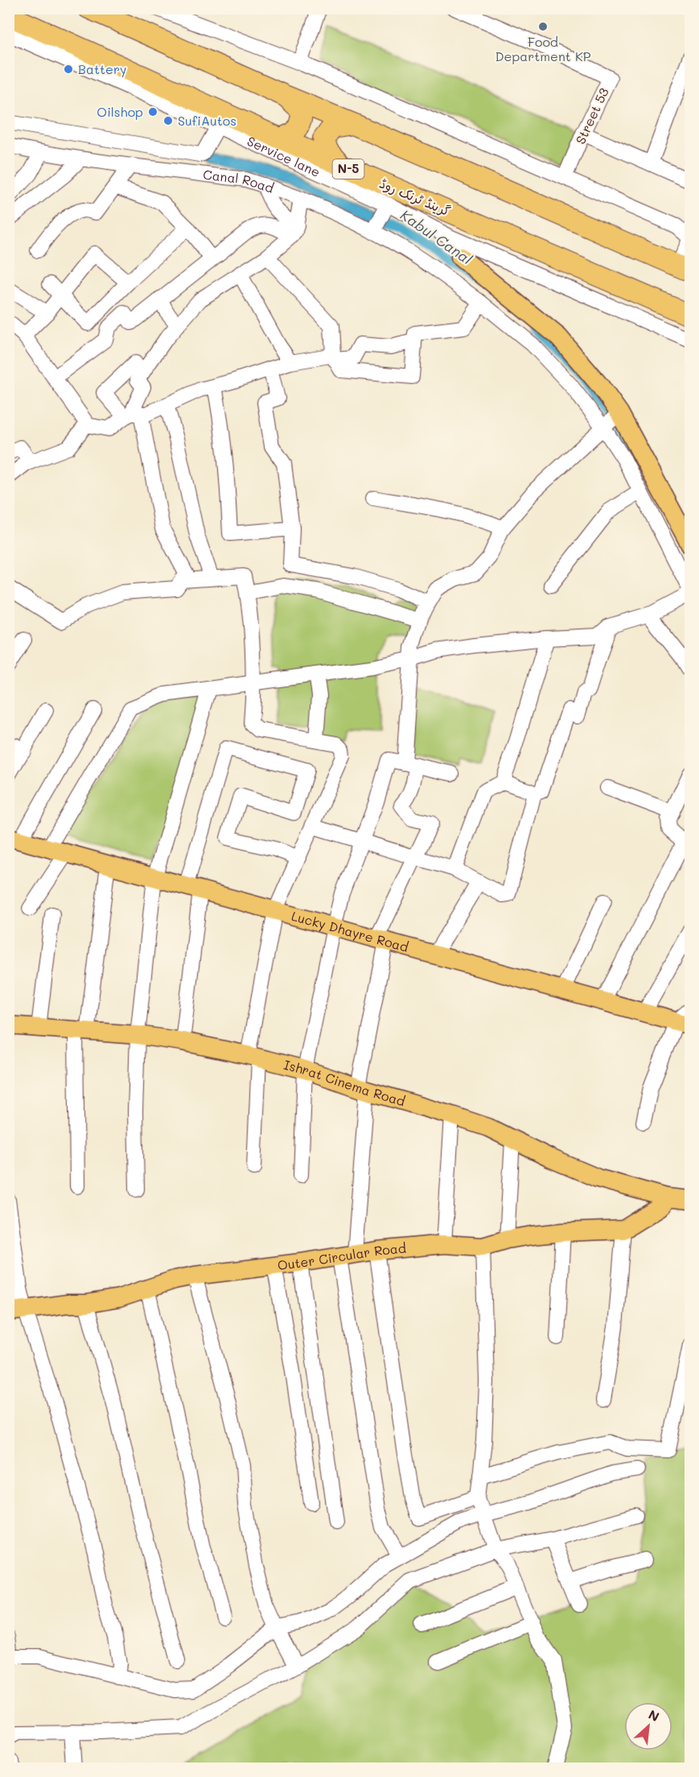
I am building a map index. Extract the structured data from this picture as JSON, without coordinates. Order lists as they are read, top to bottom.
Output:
{
  "streets": {
    "highway": ["N-5", "گرینڈ ٹرنک روڈ"],
    "main road": ["Lucky Dhayre Road", "Ishrat Cinema Road", "Outer Circular Road"],
    "street": ["Street 53", "Service lane", "Canal Road"]
  },
  "water": ["Kabul Canal"],
  "places": [
    "Food Department KP",
    "Battery",
    "Oilshop",
    "SufiAutos"
  ],
  "north": "top right"
}
